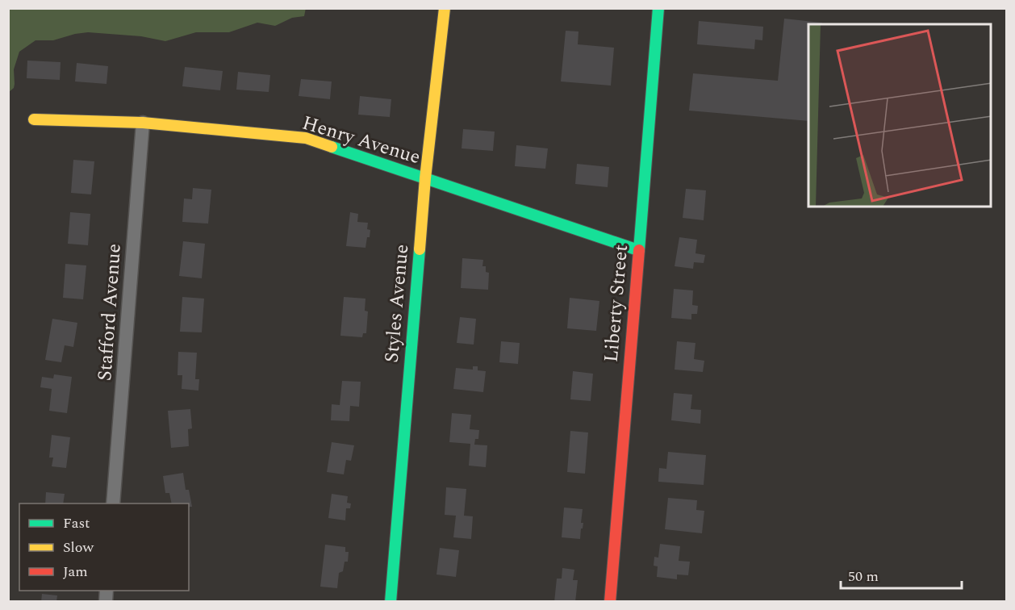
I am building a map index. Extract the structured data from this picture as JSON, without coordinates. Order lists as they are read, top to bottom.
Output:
{
  "streets": {
    "street": [
      "Henry Avenue",
      "Styles Avenue",
      "Liberty Street",
      "Stafford Avenue"
    ]
  },
  "crossings": [
    ["Henry Avenue", "Styles Avenue"],
    ["Henry Avenue", "Liberty Street"],
    ["Henry Avenue", "Stafford Avenue"]
  ],
  "legend": ["Fast", "Slow", "Jam"],
  "scale_bar": "50 m"
}
